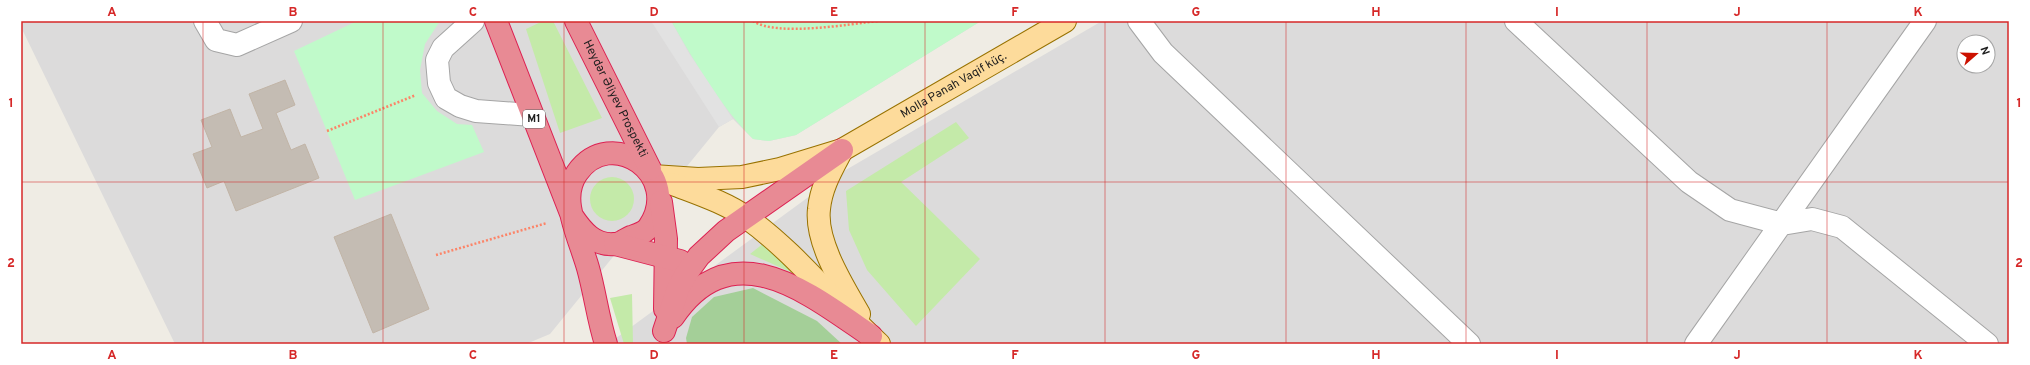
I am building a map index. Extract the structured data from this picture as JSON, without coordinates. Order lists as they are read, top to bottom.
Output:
{
  "streets": {
    "highway": ["Heydər Əliyev Prospekti", "M1"],
    "main road": ["Molla Pənah Vaqif küç."]
  },
  "crossings": [
    ["Molla Pənah Vaqif küç.", "Heydər Əliyev Prospekti"],
    ["Molla Pənah Vaqif küç.", "M1"],
    ["Heydər Əliyev Prospekti", "M1"]
  ],
  "north": "right",
  "grid": {
    "columns": [
      "A",
      "B",
      "C",
      "D",
      "E",
      "F",
      "G",
      "H",
      "I",
      "J",
      "K"
    ],
    "rows": ["1", "2"]
  }
}
